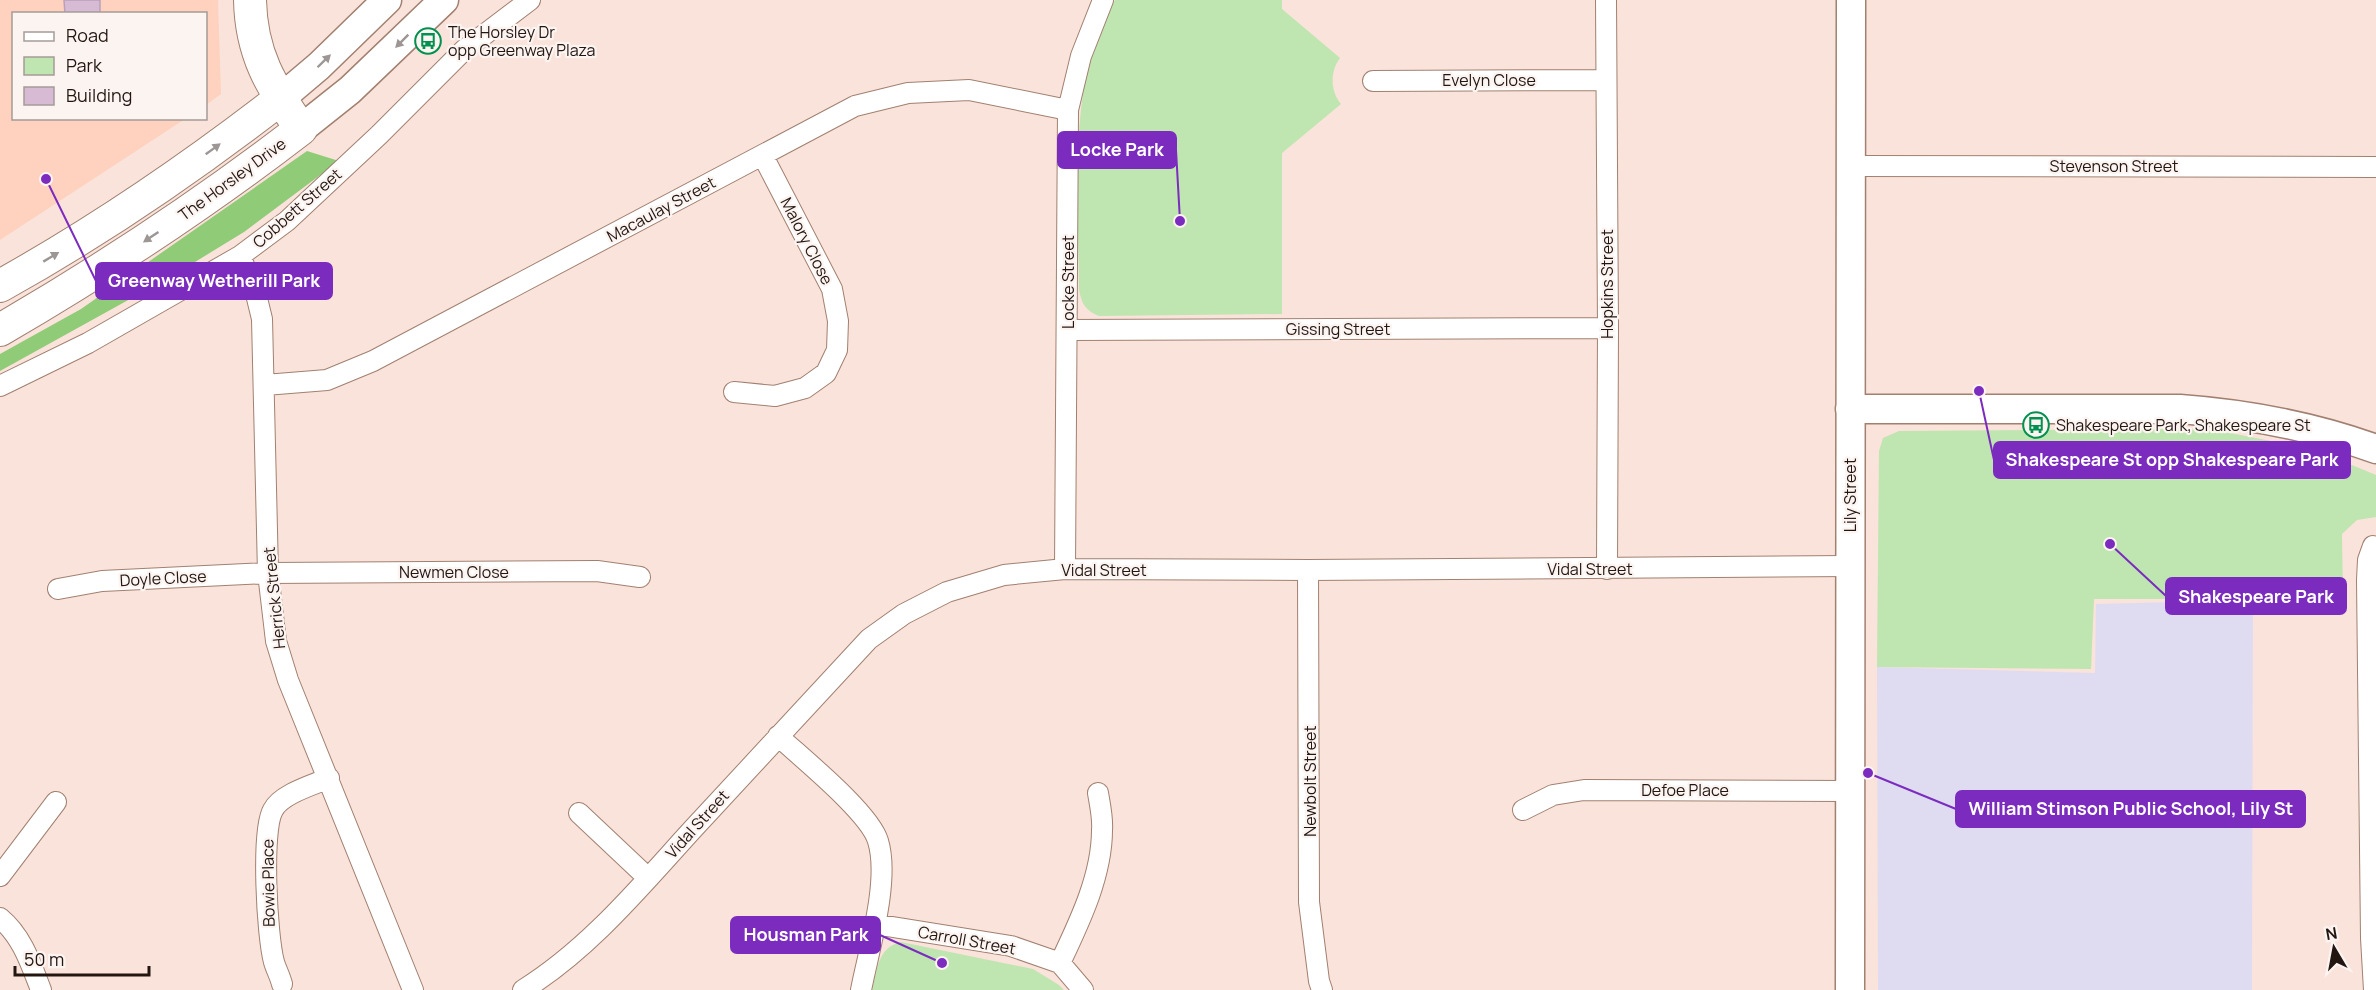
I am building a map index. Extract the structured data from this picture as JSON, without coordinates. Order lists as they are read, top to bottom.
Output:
{
  "streets": {
    "main road": ["The Horsley Drive"],
    "street": [
      "Evelyn Close",
      "Stevenson Street",
      "Cobbett Street",
      "Macaulay Street",
      "Malory Close",
      "Locke Street",
      "Hopkins Street",
      "Gissing Street",
      "Lily Street",
      "Vidal Street",
      "Newmen Close",
      "Doyle Close",
      "Herrick Street",
      "Newbolt Street",
      "Defoe Place",
      "Bowie Place",
      "Carroll Street"
    ]
  },
  "crossings": [
    ["Evelyn Close", "Hopkins Street"],
    ["Stevenson Street", "Lily Street"],
    ["Cobbett Street", "Herrick Street"],
    ["Macaulay Street", "Malory Close"],
    ["Macaulay Street", "Locke Street"],
    ["Macaulay Street", "Herrick Street"],
    ["Locke Street", "Gissing Street"],
    ["Locke Street", "Vidal Street"],
    ["Hopkins Street", "Gissing Street"],
    ["Hopkins Street", "Vidal Street"],
    ["Lily Street", "Vidal Street"],
    ["Lily Street", "Defoe Place"],
    ["Vidal Street", "Newbolt Street"],
    ["Newmen Close", "Doyle Close"],
    ["Newmen Close", "Herrick Street"],
    ["Doyle Close", "Herrick Street"],
    ["Herrick Street", "Bowie Place"]
  ],
  "one_way": ["The Horsley Drive"],
  "places": {
    "bus stop": ["The Horsley Dr opp Greenway Plaza", "Shakespeare Park, Shakespeare St"],
    "other": [
      "Greenway Wetherill Park",
      "Locke Park",
      "Shakespeare St opp Shakespeare Park",
      "Shakespeare Park",
      "William Stimson Public School, Lily St",
      "Housman Park"
    ]
  },
  "legend": ["Road", "Park", "Building"],
  "scale_bar": "50 m",
  "north": "top"
}
